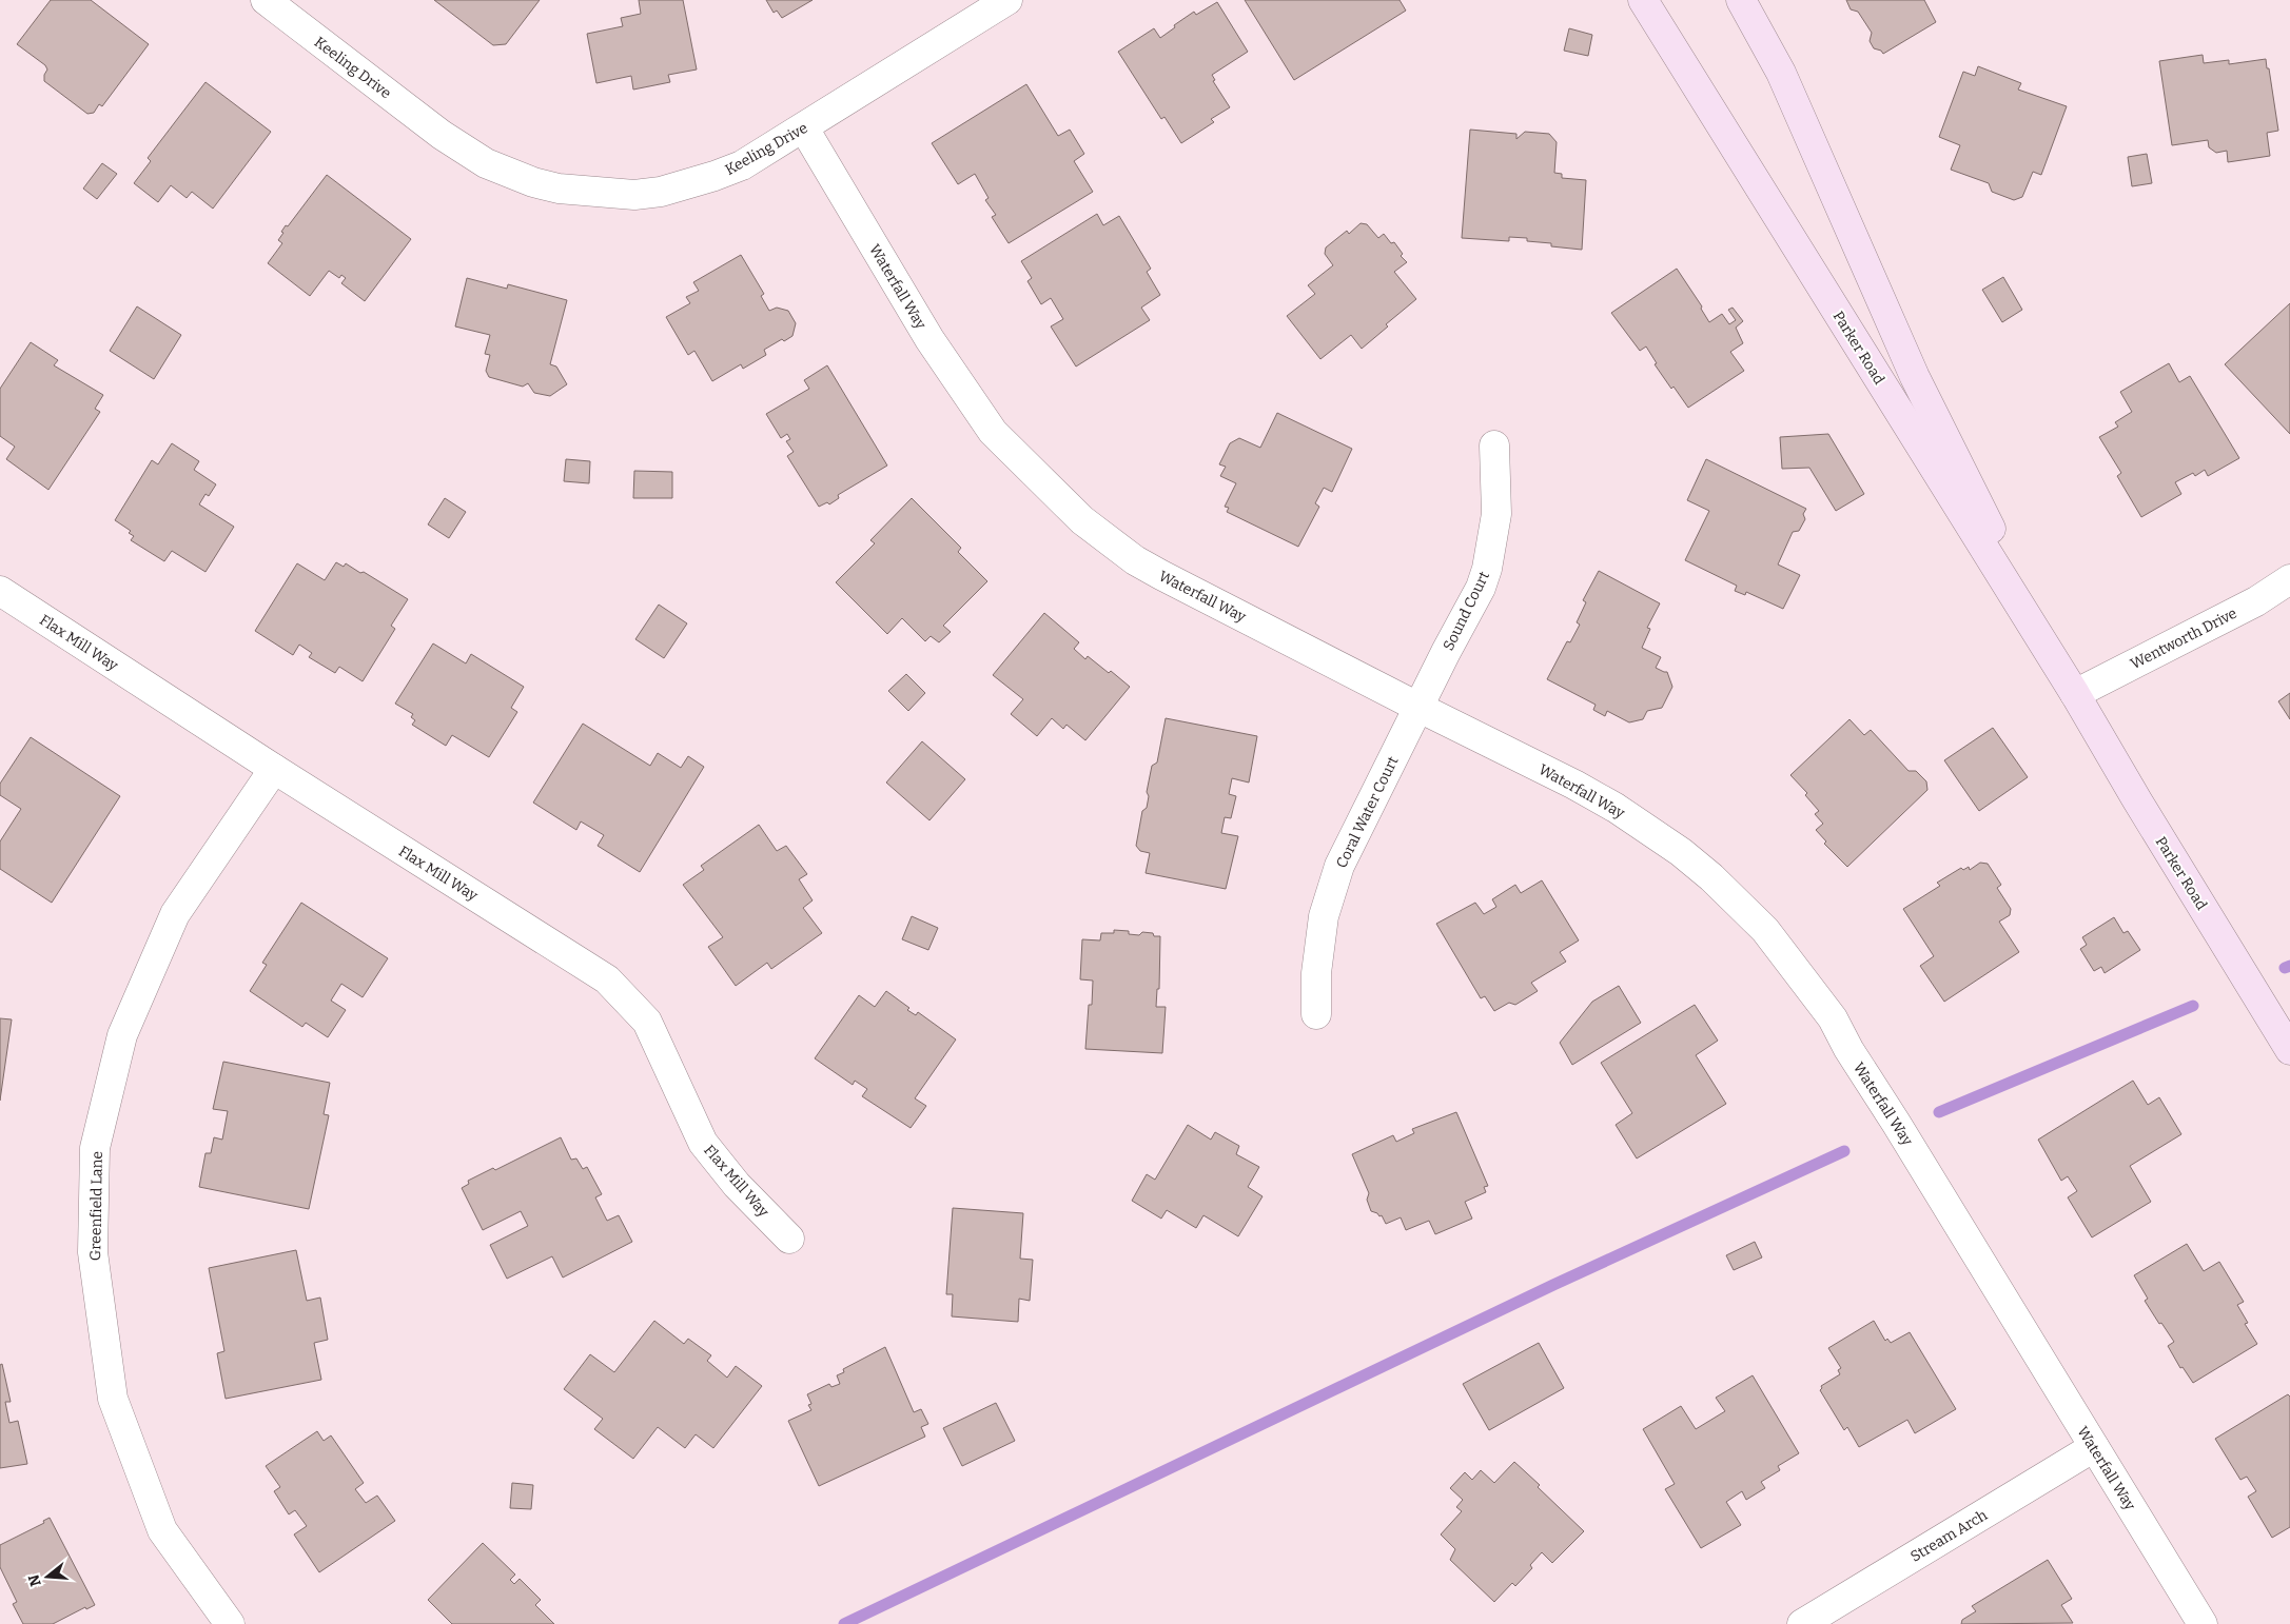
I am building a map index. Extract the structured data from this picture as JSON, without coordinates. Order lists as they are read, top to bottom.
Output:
{
  "streets": {
    "street": [
      "Keeling Drive",
      "Waterfall Way",
      "Parker Road",
      "Sound Court",
      "Wentworth Drive",
      "Flax Mill Way",
      "Coral Water Court",
      "Greenfield Lane",
      "Stream Arch"
    ]
  },
  "crossings": [
    ["Keeling Drive", "Waterfall Way"],
    ["Waterfall Way", "Sound Court"],
    ["Waterfall Way", "Coral Water Court"],
    ["Waterfall Way", "Stream Arch"],
    ["Parker Road", "Wentworth Drive"],
    ["Sound Court", "Coral Water Court"],
    ["Flax Mill Way", "Greenfield Lane"]
  ],
  "north": "left"
}
